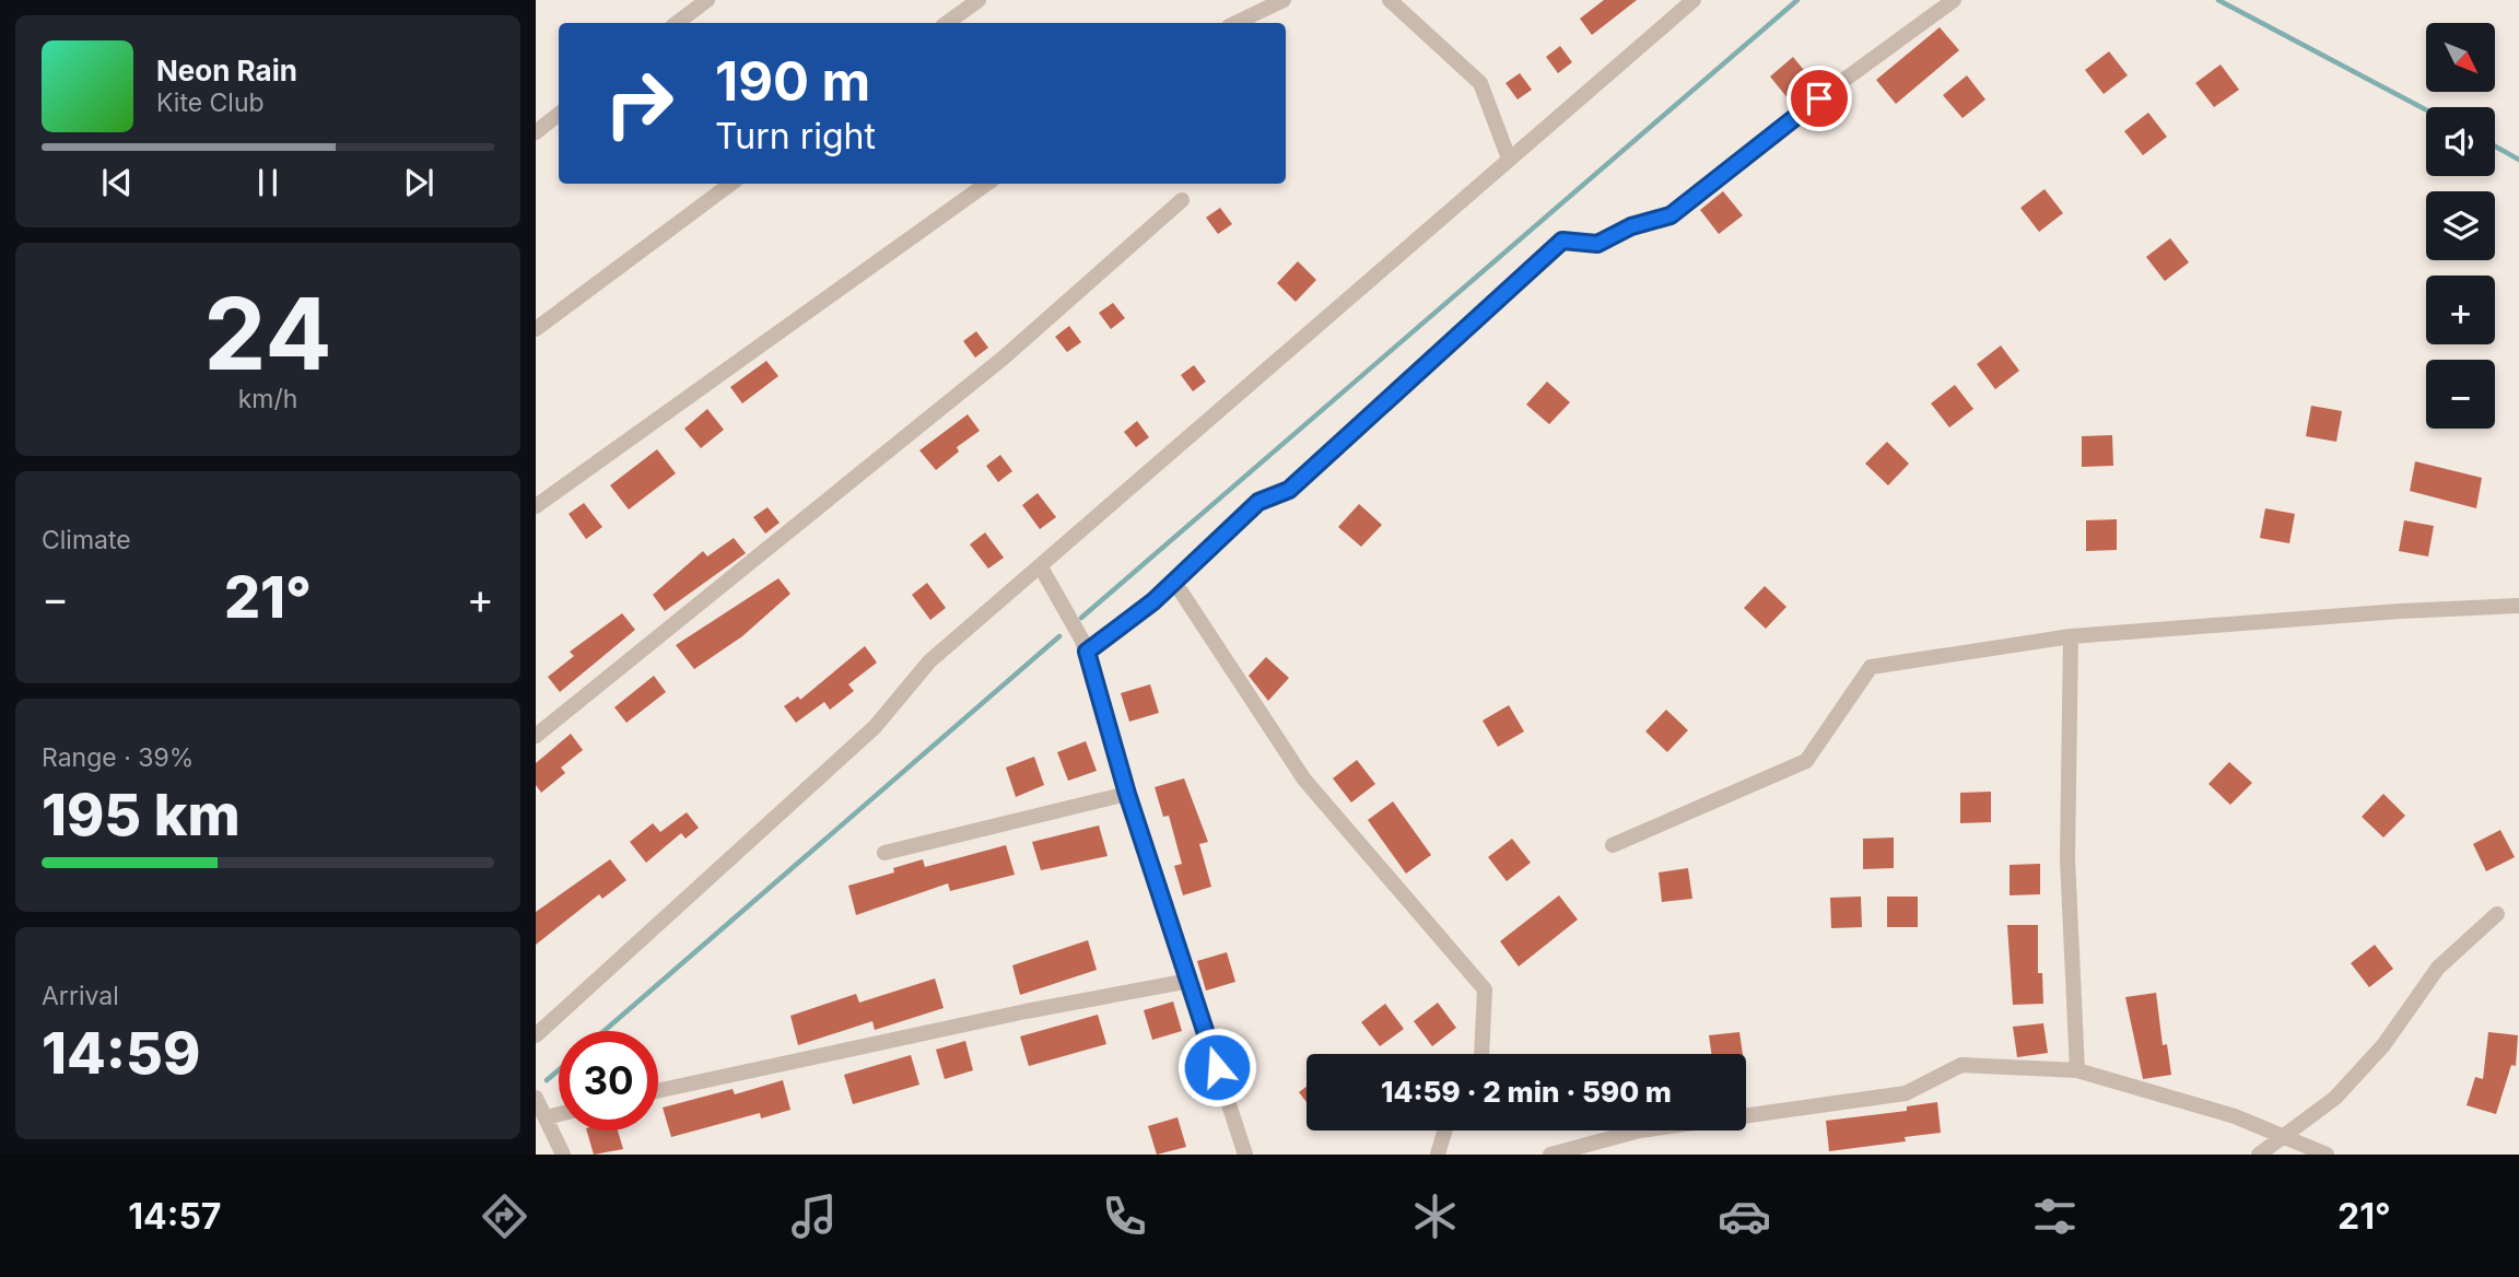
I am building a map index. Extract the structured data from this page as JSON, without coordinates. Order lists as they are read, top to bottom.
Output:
{
  "north": "bottom right",
  "page": {
    "map_buttons": ["+", "−"],
    "turn": ["190 m", "Turn right"],
    "song": ["Neon Rain", "Kite Club"],
    "tile": [
      ["24", "km/h"],
      "Climate",
      ["Range · 39%", "195 km"],
      ["Arrival", "14:59"]
    ],
    "heat": ["−", "21°", "+"],
    "limit": "30",
    "trip": "14:59 · 2 min · 590 m",
    "tabs": ["14:57", "21°"]
  }
}
